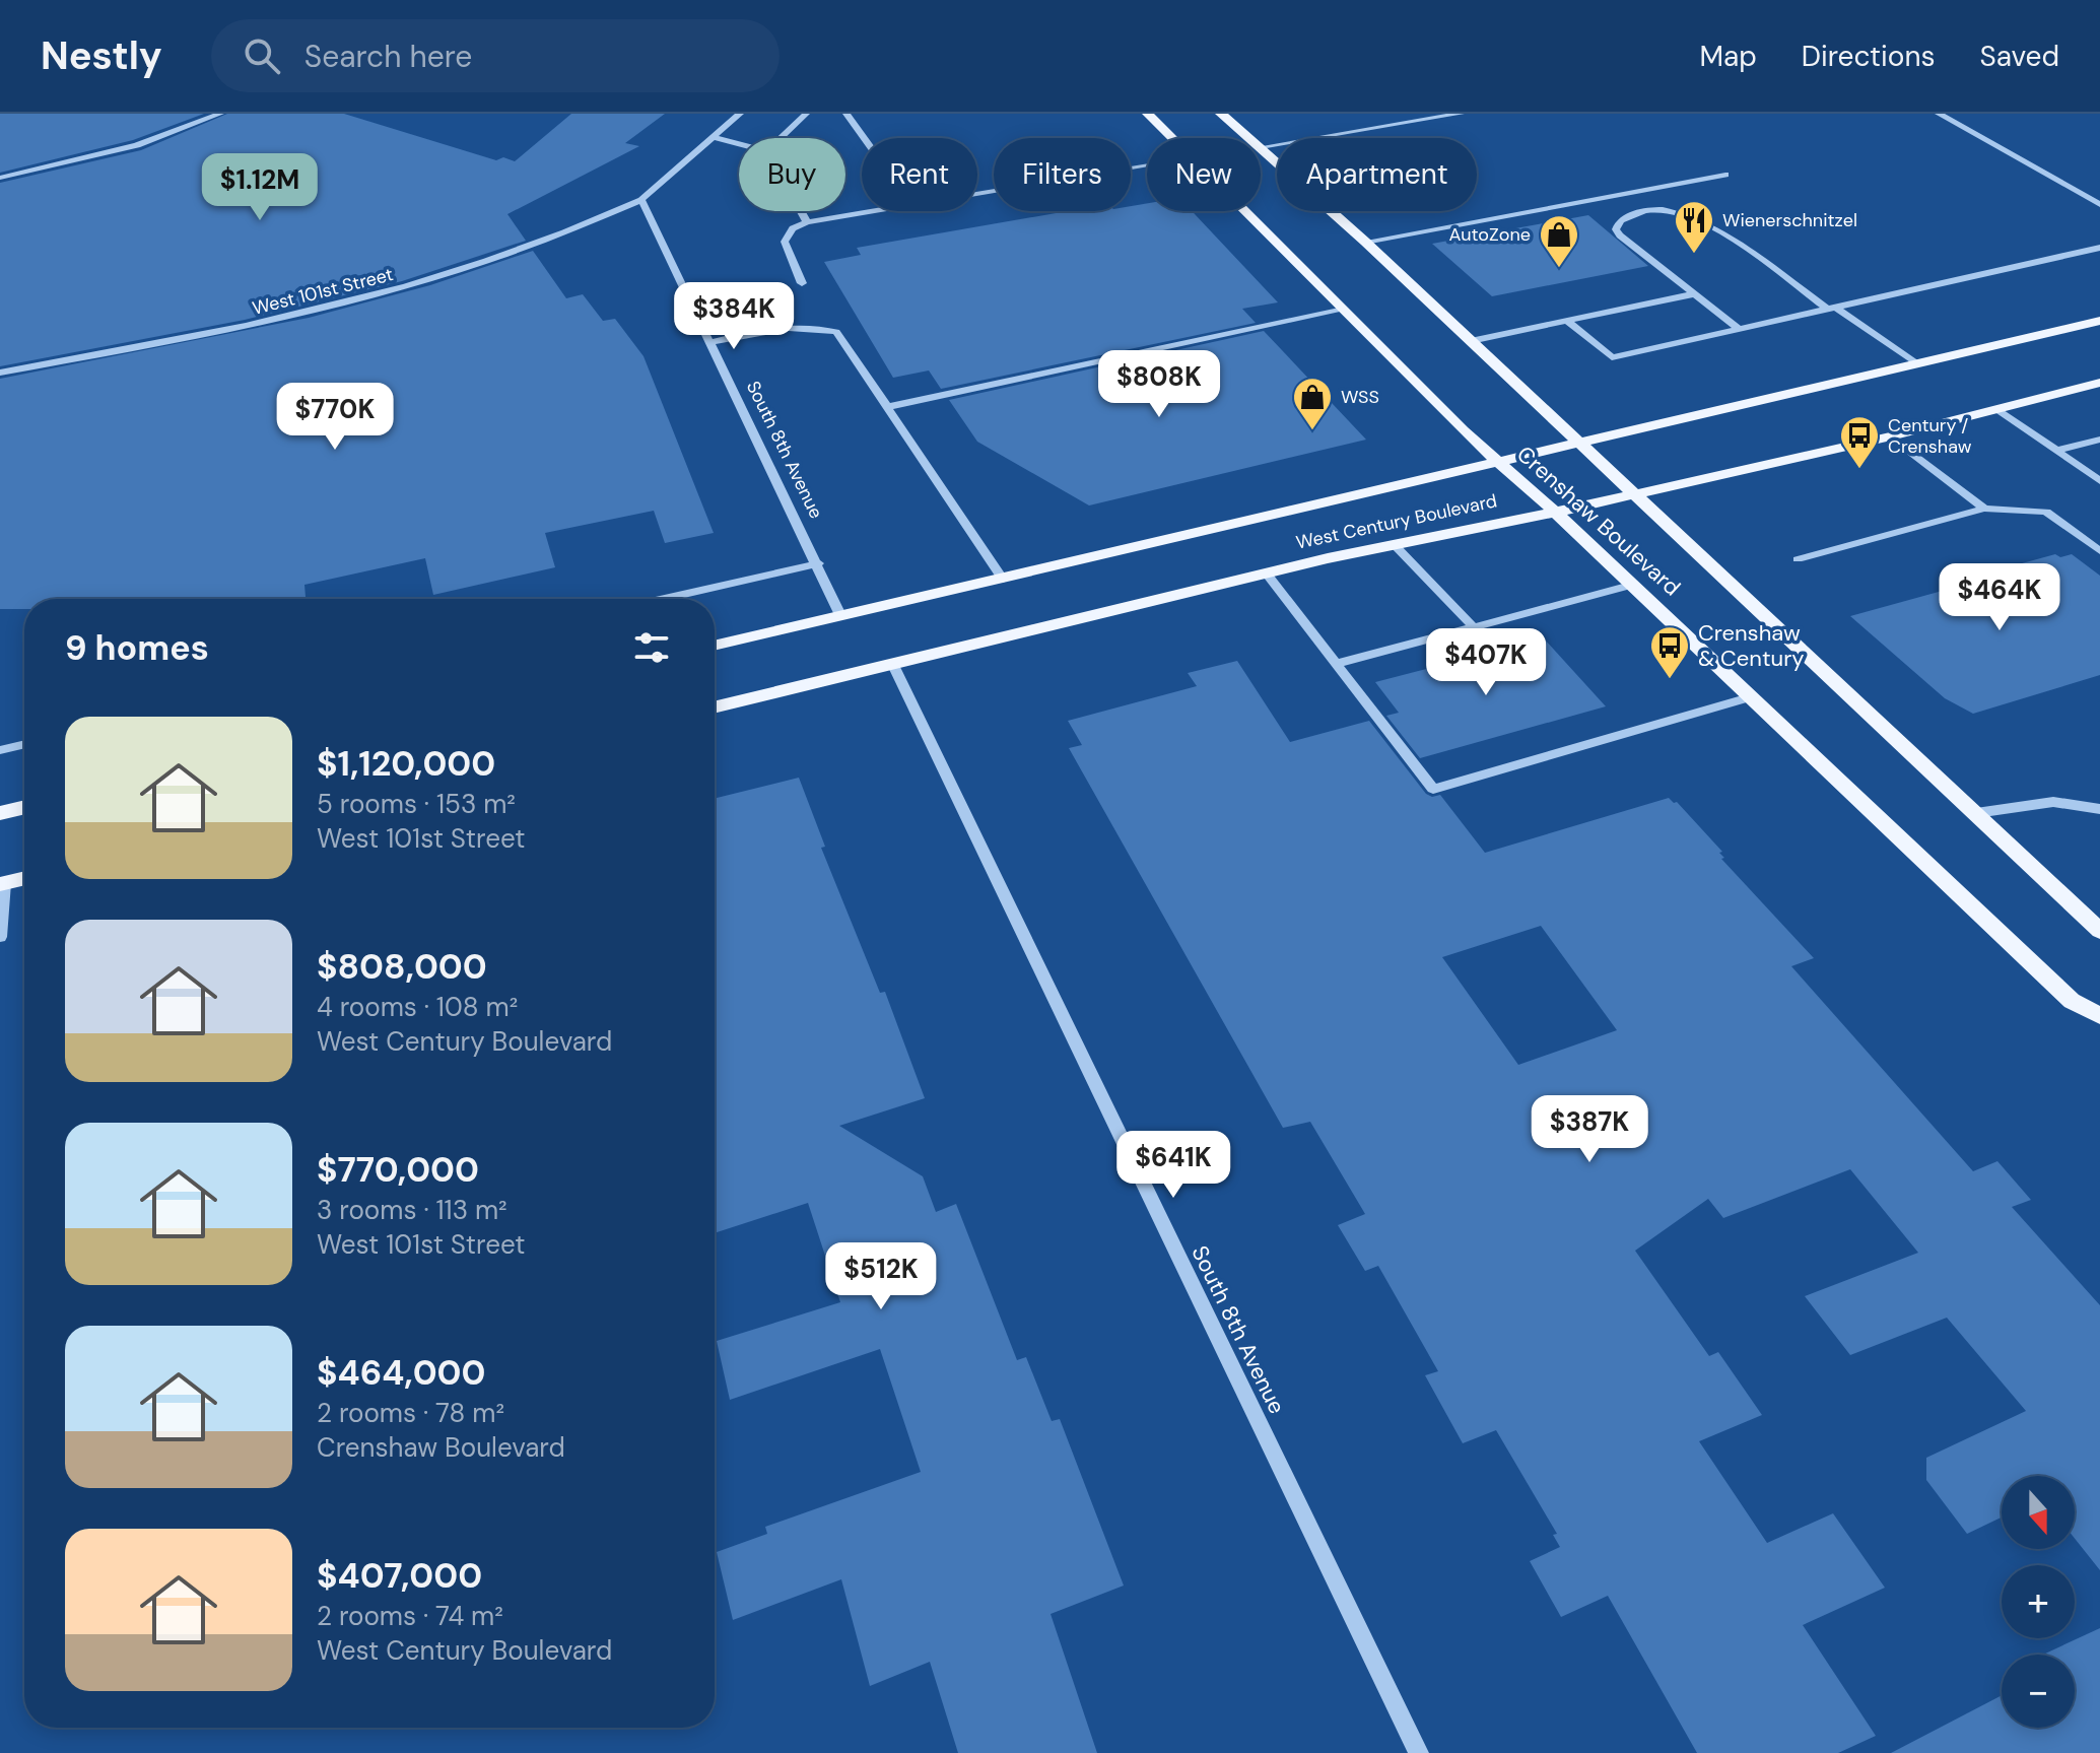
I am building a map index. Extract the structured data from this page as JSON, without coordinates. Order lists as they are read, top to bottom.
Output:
{
  "streets": {
    "main road": ["Crenshaw Boulevard", "West Century Boulevard"],
    "street": ["West 101st Street", "South 8th Avenue"]
  },
  "crossings": [
    ["West 101st Street", "South 8th Avenue"],
    ["South 8th Avenue", "West Century Boulevard"],
    ["Crenshaw Boulevard", "West Century Boulevard"]
  ],
  "places": {
    "restaurant": ["Wienerschnitzel"],
    "shop": ["AutoZone", "WSS"],
    "bus stop": ["Century / Crenshaw", "Crenshaw & Century"]
  },
  "north": "bottom",
  "page": {
    "header": "Nestly",
    "search": "Search here",
    "nav": ["Map", "Directions", "Saved"],
    "chip": [
      "Buy",
      "Rent",
      "Filters",
      "New",
      "Apartment"
    ],
    "price": [
      "$1.12M",
      "$384K",
      "$808K",
      "$770K",
      "$464K",
      "$407K",
      "$387K",
      "$641K",
      "$512K"
    ],
    "heading": "9 homes",
    "list": [
      {
        "name": "$1,120,000",
        "note": "5 rooms · 153 m² · West 101st Street"
      },
      {
        "name": "$808,000",
        "note": "4 rooms · 108 m² · West Century Boulevard"
      },
      {
        "name": "$770,000",
        "note": "3 rooms · 113 m² · West 101st Street"
      },
      {
        "name": "$464,000",
        "note": "2 rooms · 78 m² · Crenshaw Boulevard"
      },
      {
        "name": "$407,000",
        "note": "2 rooms · 74 m² · West Century Boulevard"
      }
    ],
    "map_buttons": ["+", "−"]
  }
}
